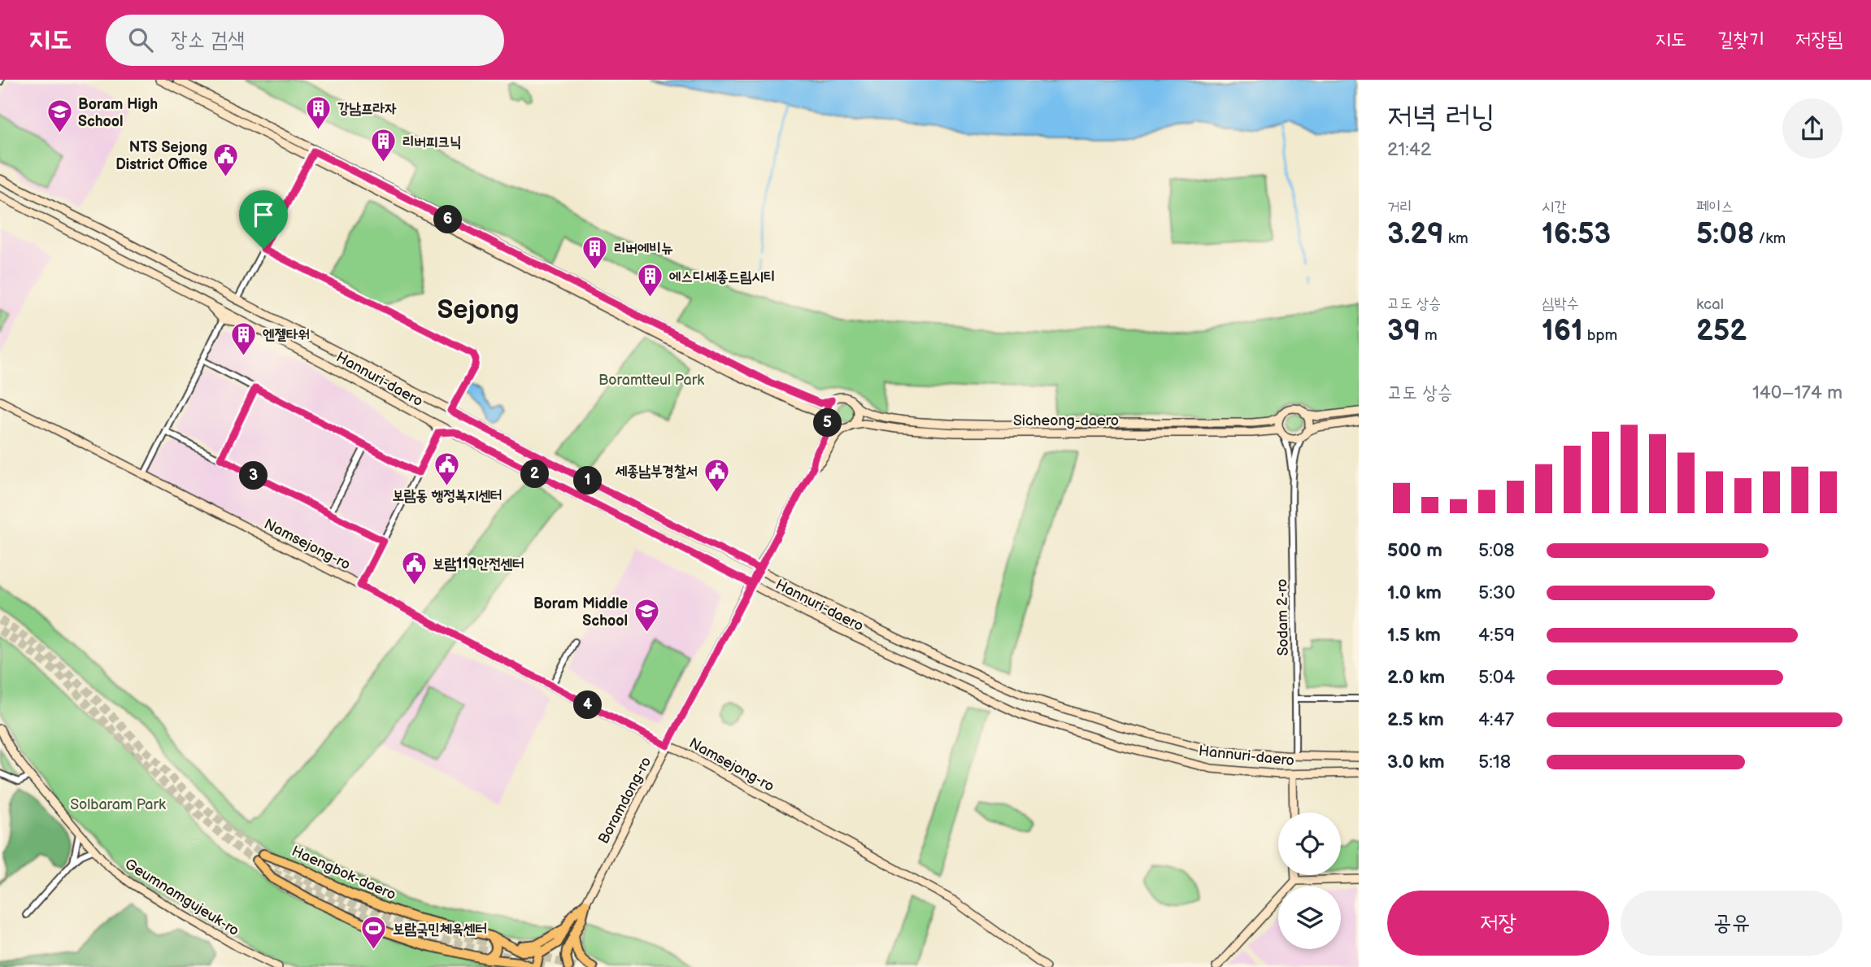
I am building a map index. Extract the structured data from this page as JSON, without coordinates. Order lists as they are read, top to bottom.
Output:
{
  "streets": {
    "highway": ["Haengbok-daero"],
    "street": [
      "Hannuri-daero",
      "Sicheong-daero",
      "Namsejong-ro",
      "Sodam 2-ro",
      "Boramdong-ro",
      "Geumnamgujeuk-ro"
    ]
  },
  "crossings": [
    ["Hannuri-daero", "Sodam 2-ro"],
    ["Hannuri-daero", "Boramdong-ro"],
    ["Namsejong-ro", "Boramdong-ro"]
  ],
  "districts": ["Sejong"],
  "parks": ["Boramtteul Park", "Solbaram Park"],
  "places": {
    "building": [
      "강남프라자",
      "리버피크닉",
      "리버에비뉴",
      "에스디세종드림시티",
      "엔젤타워"
    ],
    "school or university": ["Boram High School", "Boram Middle School"],
    "public building": [
      "NTS Sejong District Office",
      "보람동 행정복지센터",
      "세종남부경찰서",
      "보람119안전센터"
    ],
    "sports": ["보람국민체육센터"]
  },
  "page": {
    "header": "지도",
    "search": "장소 검색",
    "nav": ["지도", "길찾기", "저장됨"],
    "heading": ["저녁 러닝", "21:42"],
    "stats": [
      ["거리", "3.29 km"],
      ["시간", "16:53"],
      ["페이스", "5:08 /km"],
      ["고도 상승", "39 m"],
      ["심박수", "161 bpm"],
      ["kcal", "252"]
    ],
    "pins": [
      "6",
      "5",
      "2",
      "3",
      "1",
      "4"
    ],
    "chart": ["고도 상승", "140–174 m"],
    "list": [
      {
        "name": "500 m",
        "note": "5:08"
      },
      {
        "name": "1.0 km",
        "note": "5:30"
      },
      {
        "name": "1.5 km",
        "note": "4:59"
      },
      {
        "name": "2.0 km",
        "note": "5:04"
      },
      {
        "name": "2.5 km",
        "note": "4:47"
      },
      {
        "name": "3.0 km",
        "note": "5:18"
      }
    ],
    "buttons": ["저장", "공유"]
  }
}
